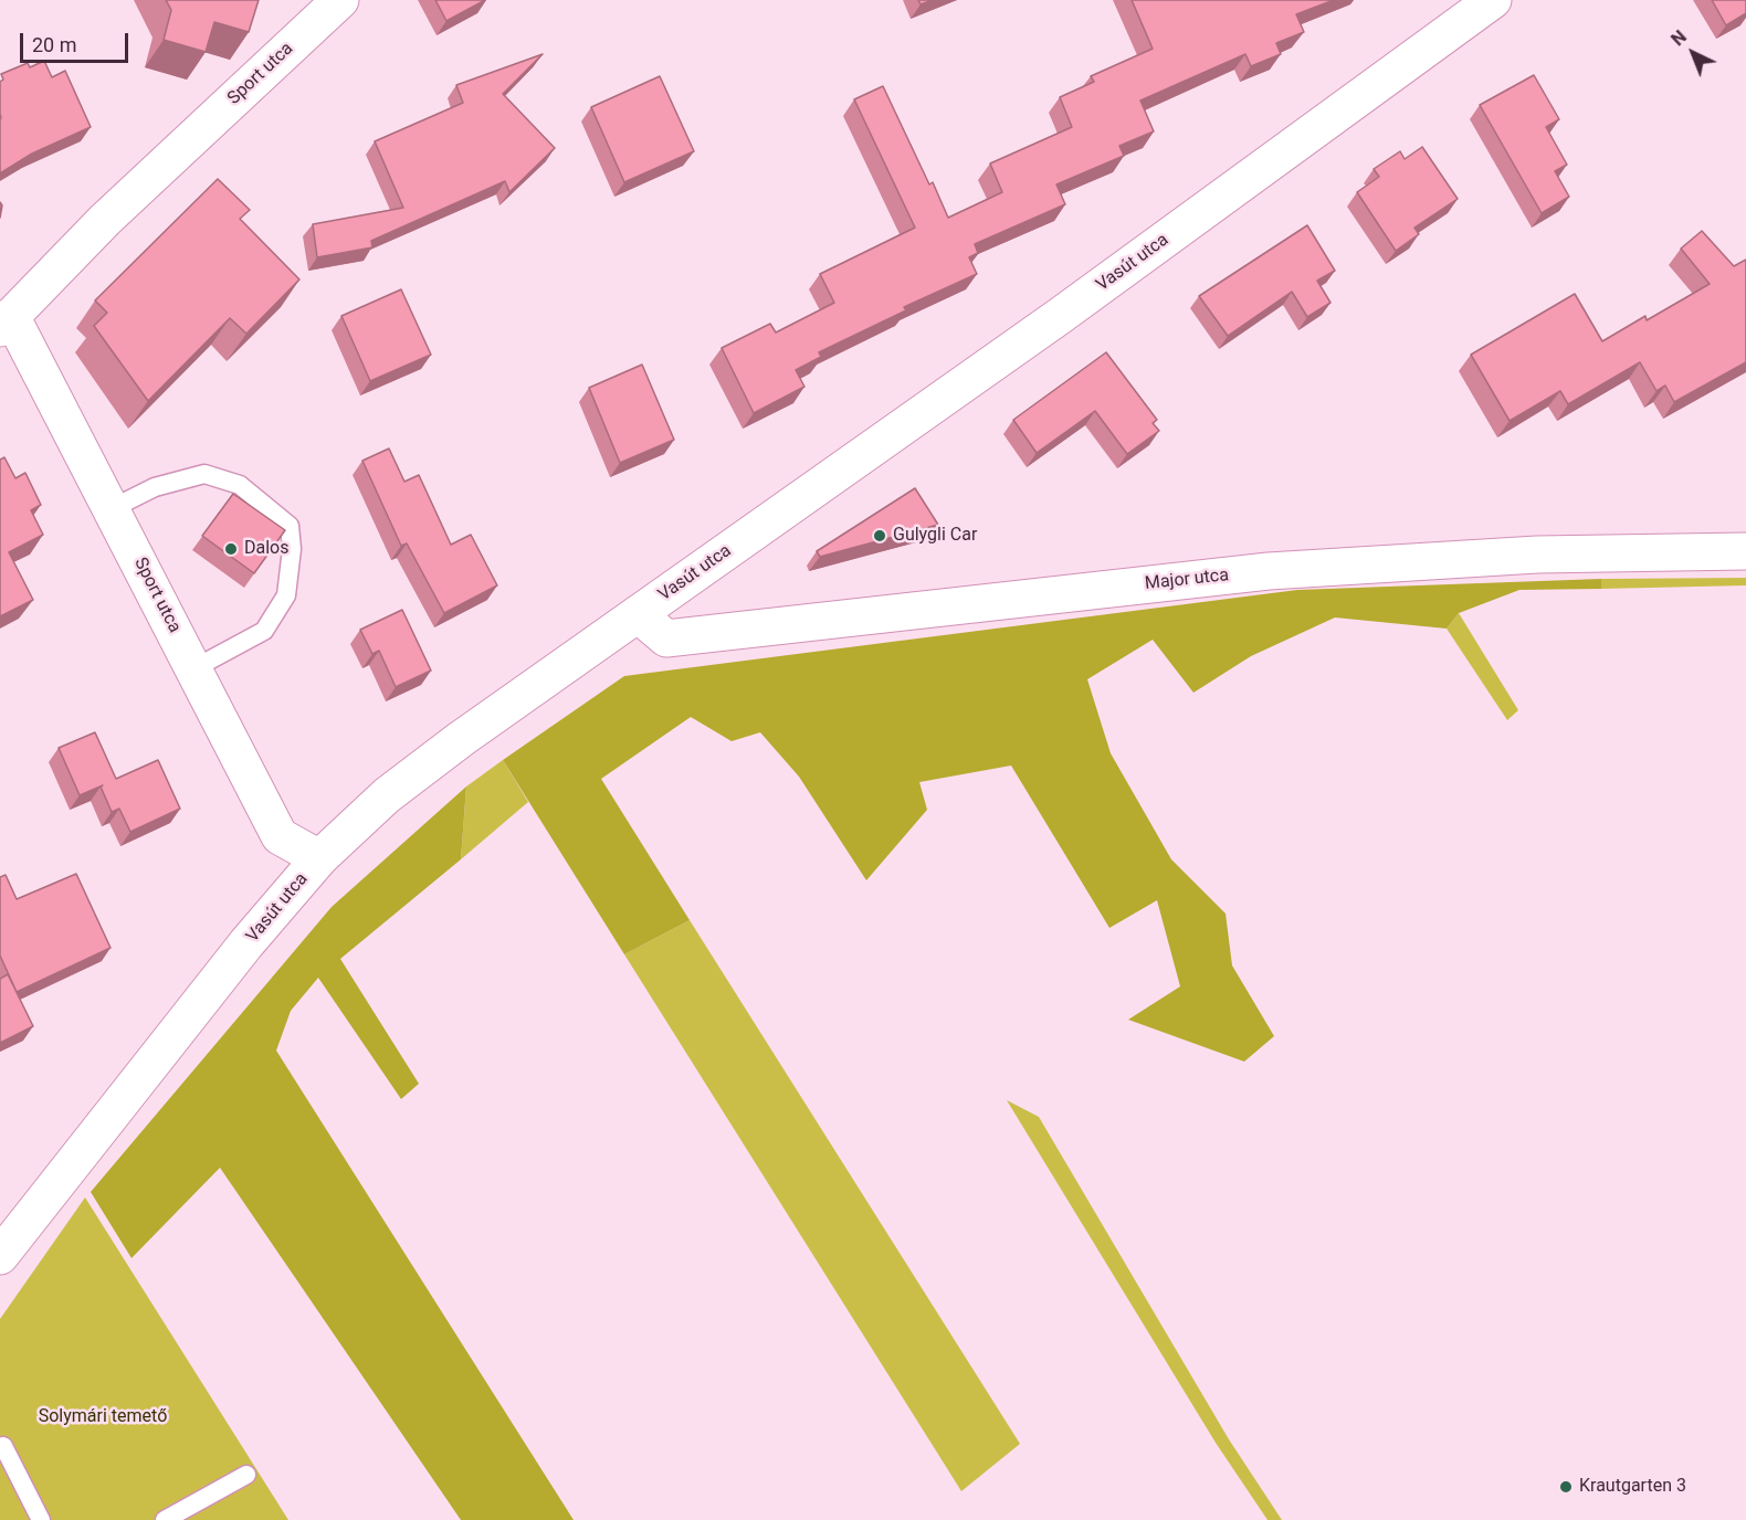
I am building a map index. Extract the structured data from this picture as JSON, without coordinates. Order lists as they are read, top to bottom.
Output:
{
  "streets": {
    "street": ["Sport utca", "Vasút utca", "Major utca"]
  },
  "crossings": [
    ["Sport utca", "Vasút utca"],
    ["Vasút utca", "Major utca"]
  ],
  "parks": ["Solymári temető"],
  "places": ["Gulygli Car", "Dalos", "Krautgarten 3"],
  "scale_bar": "20 m",
  "north": "top left"
}
